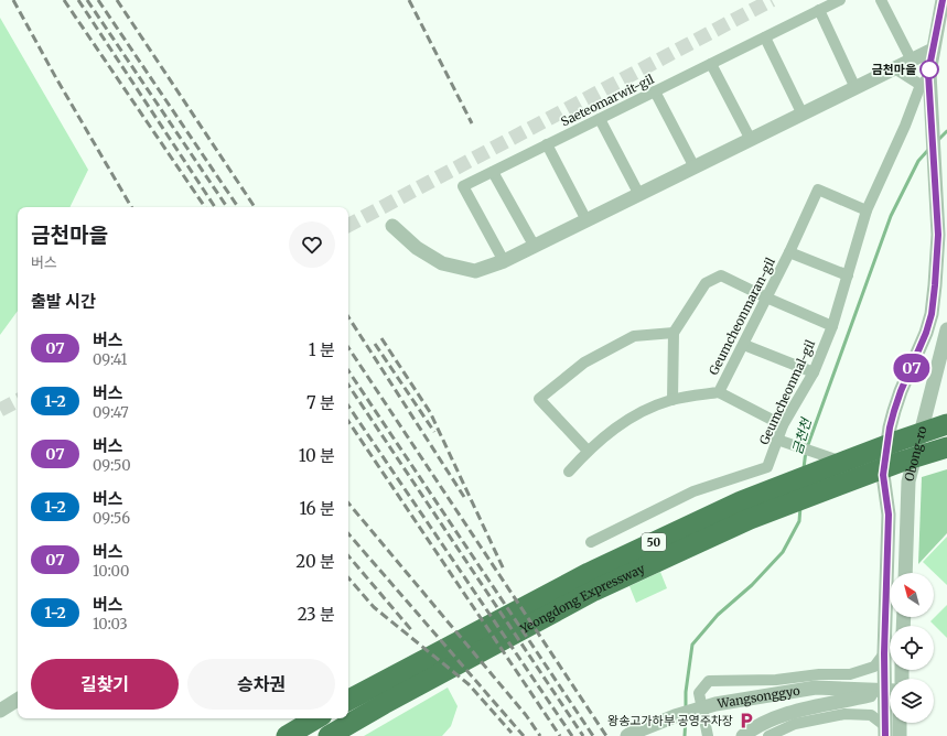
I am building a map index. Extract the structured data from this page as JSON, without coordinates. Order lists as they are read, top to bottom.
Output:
{
  "streets": {
    "highway": ["50", "Yeongdong Expressway"],
    "street": [
      "Saeteomarwit-gil",
      "Geumcheonmaran-gil",
      "Geumcheonmal-gil",
      "Obong-ro",
      "Wangsonggyo"
    ]
  },
  "crossings": [
    ["Geumcheonmaran-gil", "Geumcheonmal-gil"]
  ],
  "water": ["금천천"],
  "places": {
    "other": ["금천마을"],
    "parking": ["왕송고가하부 공영주차장"]
  },
  "lines": ["bus line 07"],
  "north": "top left",
  "page": {
    "on_map": "07",
    "heading": [
      ["금천마을", "버스"],
      "출발 시간"
    ],
    "list": [
      {
        "mark": "07",
        "name": "버스",
        "note": "09:41",
        "value": "1 분"
      },
      {
        "mark": "1-2",
        "name": "버스",
        "note": "09:47",
        "value": "7 분"
      },
      {
        "mark": "07",
        "name": "버스",
        "note": "09:50",
        "value": "10 분"
      },
      {
        "mark": "1-2",
        "name": "버스",
        "note": "09:56",
        "value": "16 분"
      },
      {
        "mark": "07",
        "name": "버스",
        "note": "10:00",
        "value": "20 분"
      },
      {
        "mark": "1-2",
        "name": "버스",
        "note": "10:03",
        "value": "23 분"
      }
    ],
    "buttons": ["길찾기", "승차권"]
  }
}
